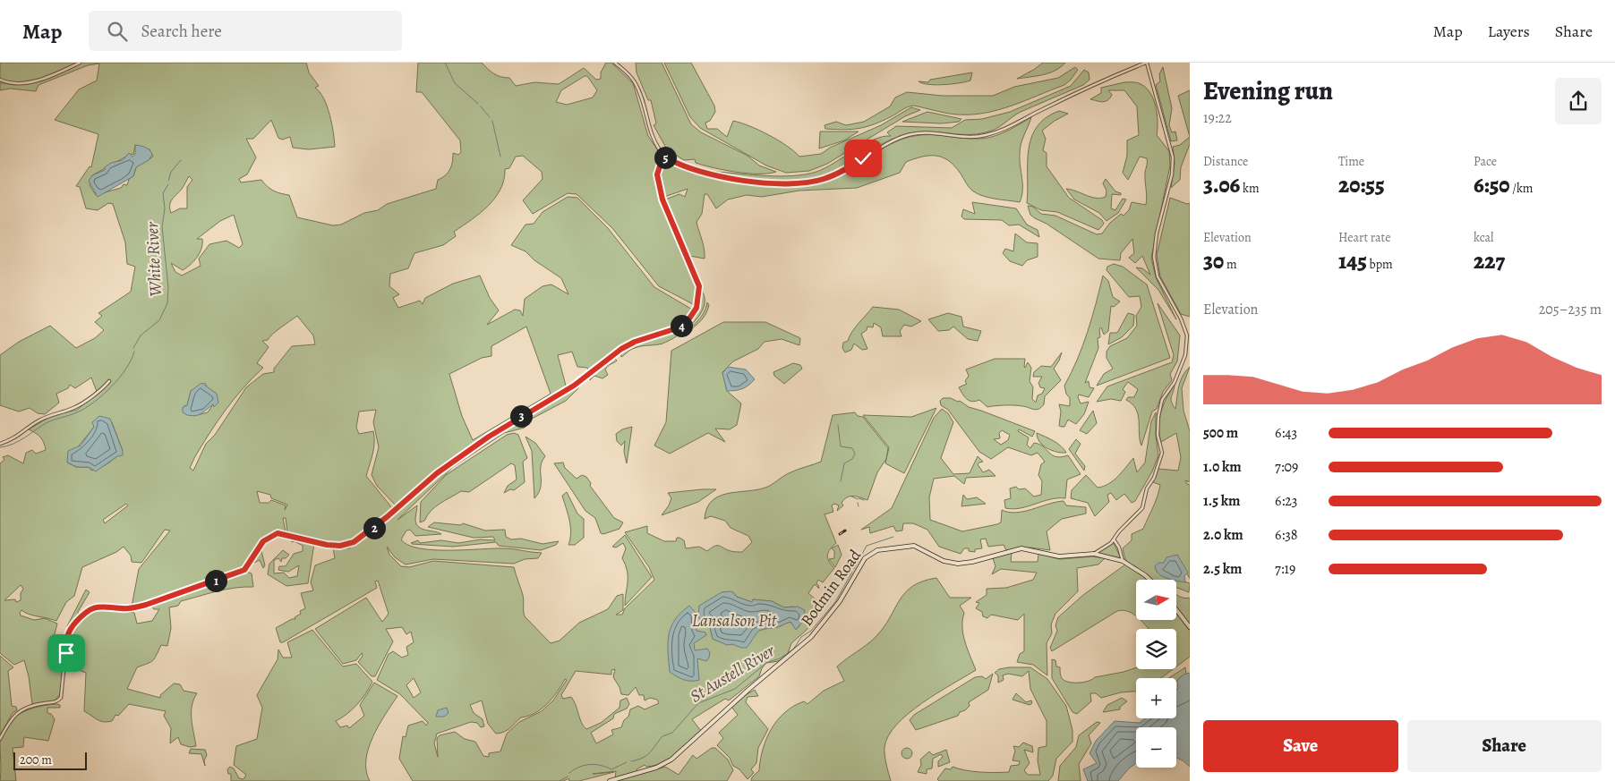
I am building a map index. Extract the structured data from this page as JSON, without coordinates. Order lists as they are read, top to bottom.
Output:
{
  "streets": {
    "main road": ["Bodmin Road"]
  },
  "water": ["White River", "Lansalson Pit", "St Austell River"],
  "scale_bar": "200 m",
  "north": "right",
  "page": {
    "header": "Map",
    "search": "Search here",
    "nav": ["Map", "Layers", "Share"],
    "heading": ["Evening run", "19:22"],
    "stats": [
      ["Distance", "3.06 km"],
      ["Time", "20:55"],
      ["Pace", "6:50 /km"],
      ["Elevation", "30 m"],
      ["Heart rate", "145 bpm"],
      ["kcal", "227"]
    ],
    "pins": [
      "5",
      "4",
      "3",
      "2",
      "1"
    ],
    "chart": ["Elevation", "205–235 m"],
    "list": [
      {
        "name": "500 m",
        "note": "6:43"
      },
      {
        "name": "1.0 km",
        "note": "7:09"
      },
      {
        "name": "1.5 km",
        "note": "6:23"
      },
      {
        "name": "2.0 km",
        "note": "6:38"
      },
      {
        "name": "2.5 km",
        "note": "7:19"
      }
    ],
    "map_buttons": ["+", "−"],
    "buttons": ["Save", "Share"],
    "scale": "200 m"
  }
}
